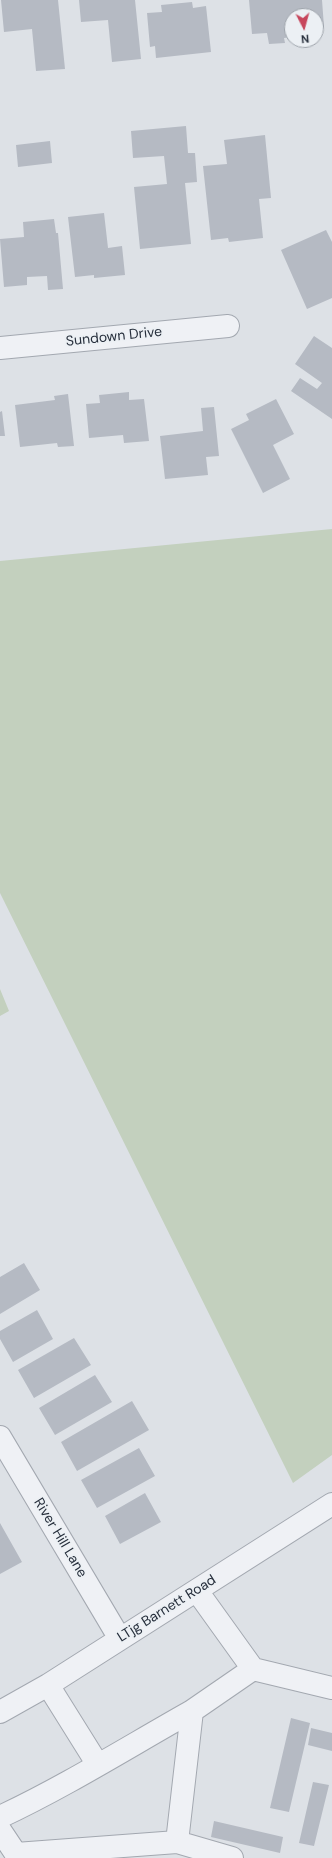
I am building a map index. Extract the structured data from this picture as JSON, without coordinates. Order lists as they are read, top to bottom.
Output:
{
  "streets": {
    "street": ["Sundown Drive", "River Hill Lane", "LTjg Barnett Road"]
  },
  "crossings": [
    ["River Hill Lane", "LTjg Barnett Road"]
  ],
  "north": "bottom"
}
